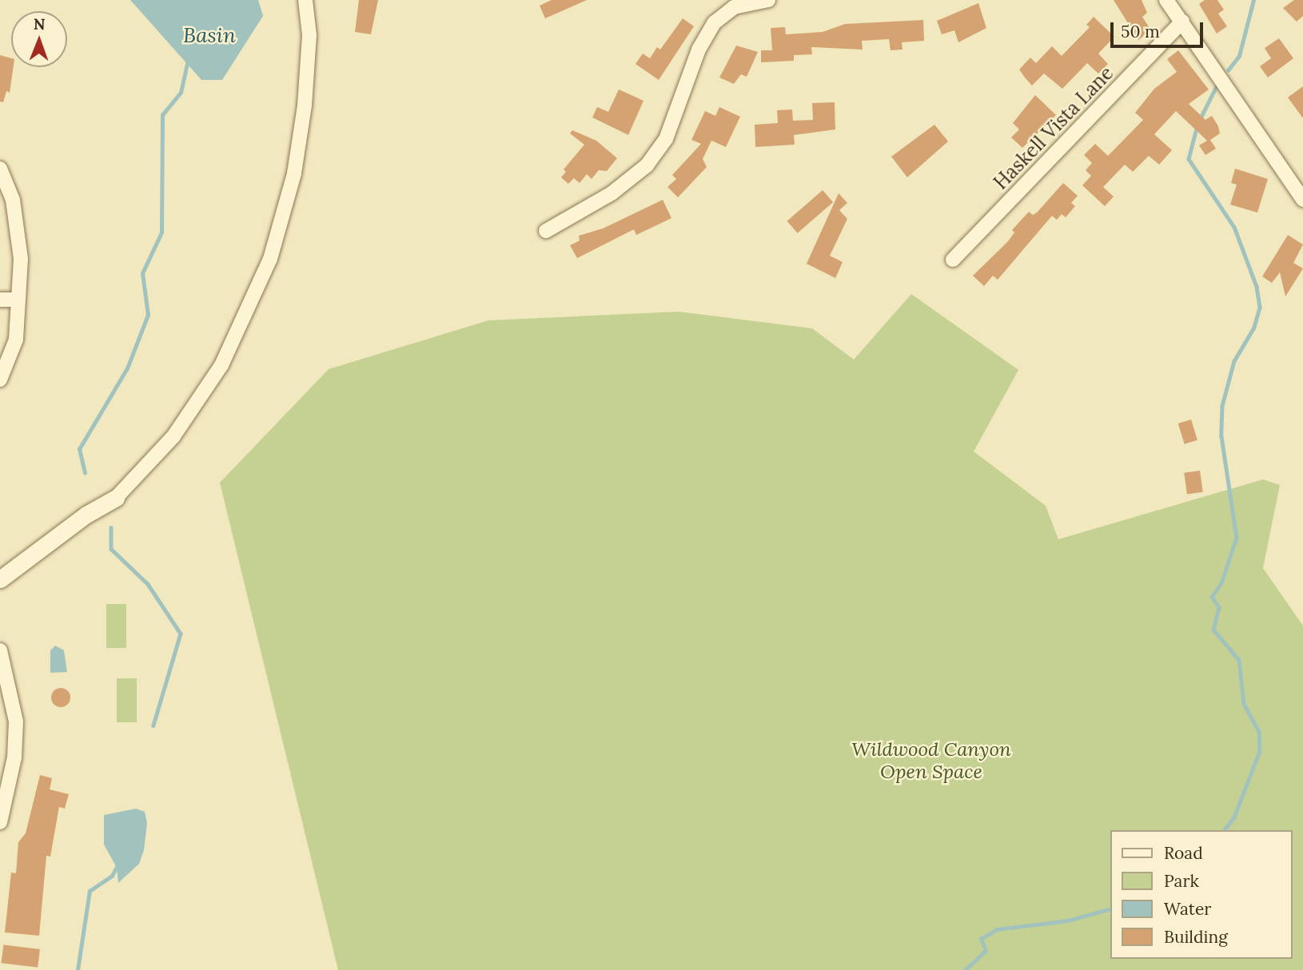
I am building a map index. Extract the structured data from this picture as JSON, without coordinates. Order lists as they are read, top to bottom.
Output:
{
  "streets": {
    "street": ["Haskell Vista Lane"]
  },
  "water": ["Basin"],
  "parks": ["Wildwood Canyon Open Space"],
  "legend": [
    "Road",
    "Park",
    "Water",
    "Building"
  ],
  "scale_bar": "50 m",
  "north": "top"
}
